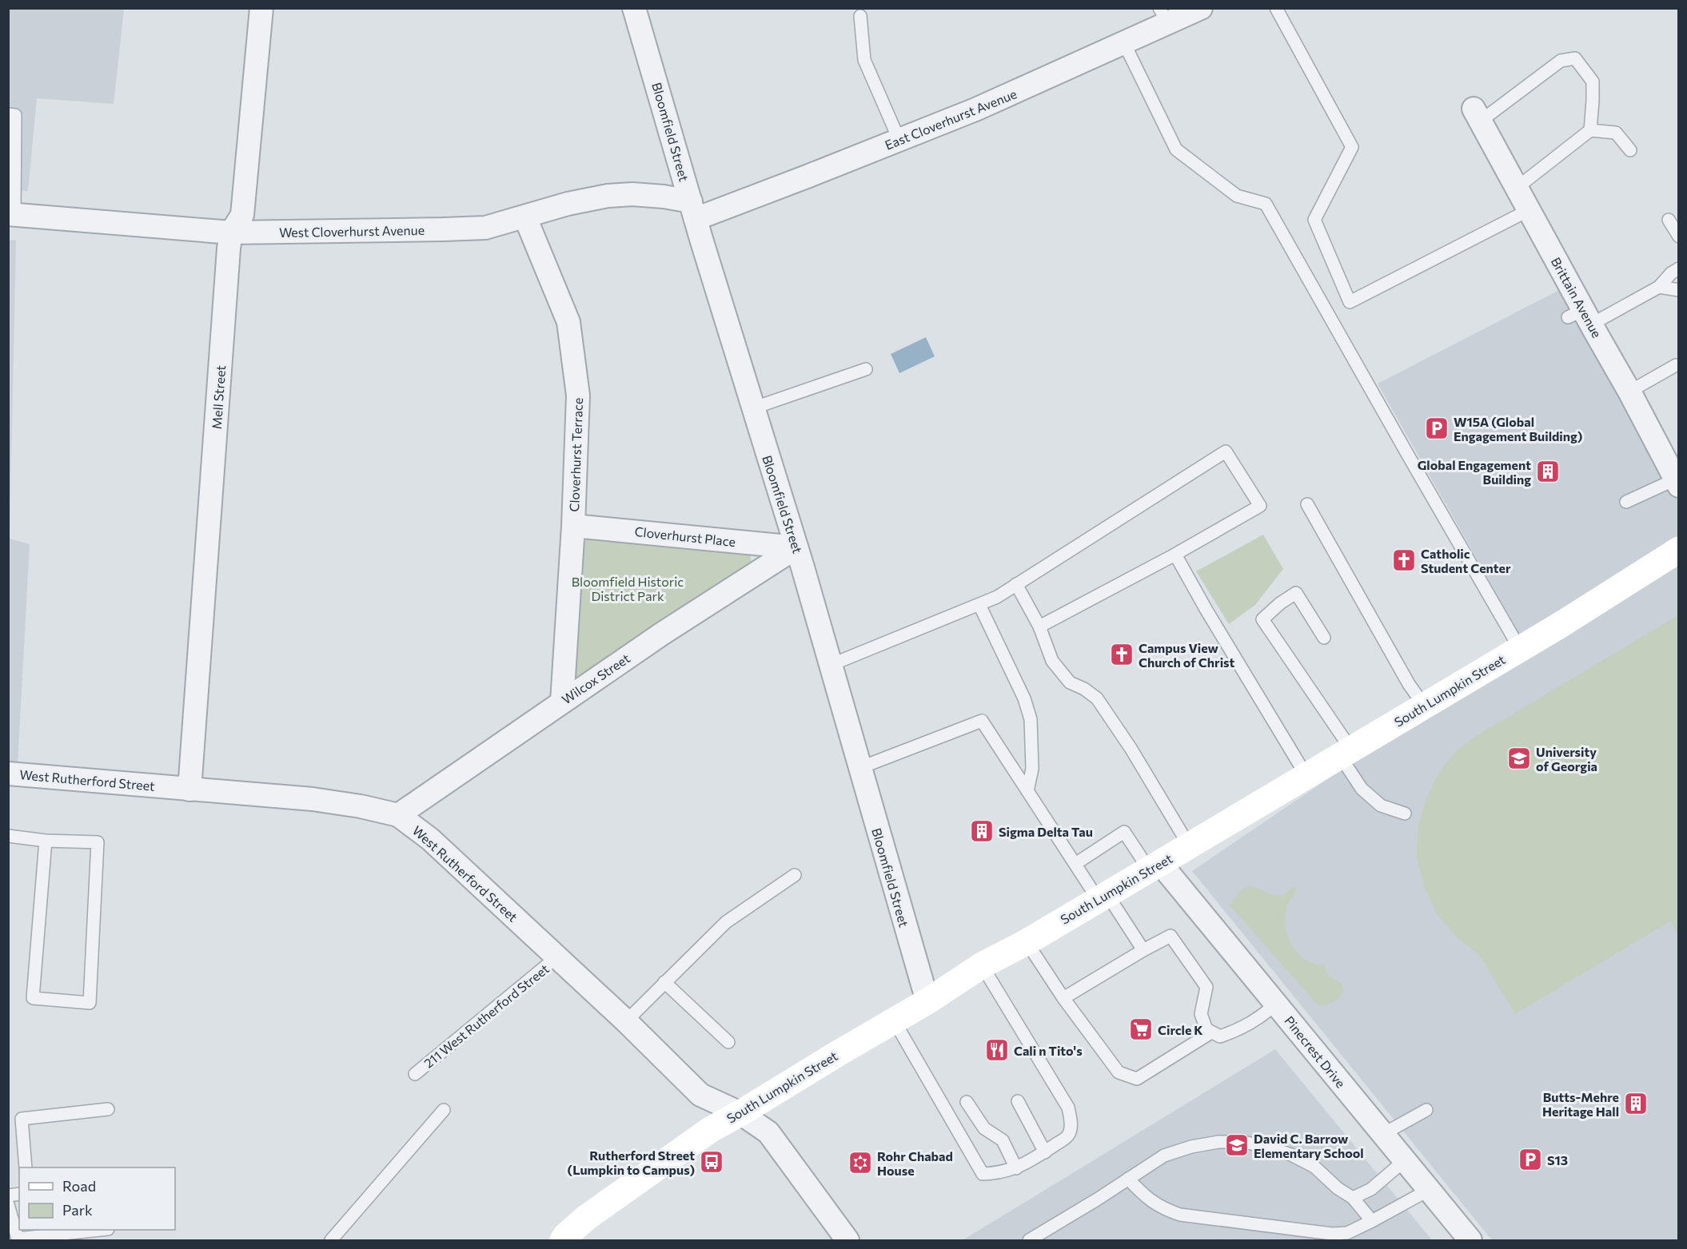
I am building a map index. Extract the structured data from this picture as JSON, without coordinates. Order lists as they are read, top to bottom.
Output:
{
  "streets": {
    "main road": ["South Lumpkin Street"],
    "street": [
      "East Cloverhurst Avenue",
      "Bloomfield Street",
      "West Cloverhurst Avenue",
      "Brittain Avenue",
      "Mell Street",
      "Cloverhurst Terrace",
      "Cloverhurst Place",
      "Wilcox Street",
      "West Rutherford Street",
      "Pinecrest Drive"
    ],
    "lane": ["211 West Rutherford Street"]
  },
  "crossings": [
    ["East Cloverhurst Avenue", "Bloomfield Street"],
    ["East Cloverhurst Avenue", "West Cloverhurst Avenue"],
    ["Bloomfield Street", "West Cloverhurst Avenue"],
    ["Bloomfield Street", "Cloverhurst Place"],
    ["Bloomfield Street", "Wilcox Street"],
    ["Bloomfield Street", "South Lumpkin Street"],
    ["West Cloverhurst Avenue", "Mell Street"],
    ["West Cloverhurst Avenue", "Cloverhurst Terrace"],
    ["Mell Street", "West Rutherford Street"],
    ["Cloverhurst Terrace", "Cloverhurst Place"],
    ["Cloverhurst Terrace", "Wilcox Street"],
    ["Cloverhurst Place", "Wilcox Street"],
    ["Wilcox Street", "West Rutherford Street"],
    ["South Lumpkin Street", "West Rutherford Street"],
    ["South Lumpkin Street", "Pinecrest Drive"],
    ["West Rutherford Street", "211 West Rutherford Street"]
  ],
  "parks": ["Bloomfield Historic District Park"],
  "places": {
    "parking": ["W15A (Global Engagement Building)", "S13"],
    "building": ["Global Engagement Building", "Sigma Delta Tau", "Butts-Mehre Heritage Hall"],
    "church": ["Catholic Student Center", "Campus View Church of Christ"],
    "school or university": ["University of Georgia", "David C. Barrow Elementary School"],
    "supermarket": ["Circle K"],
    "restaurant": ["Cali n Tito's"],
    "bus stop": ["Rutherford Street (Lumpkin to Campus)"],
    "synagogue": ["Rohr Chabad House"]
  },
  "legend": ["Road", "Park"]
}
